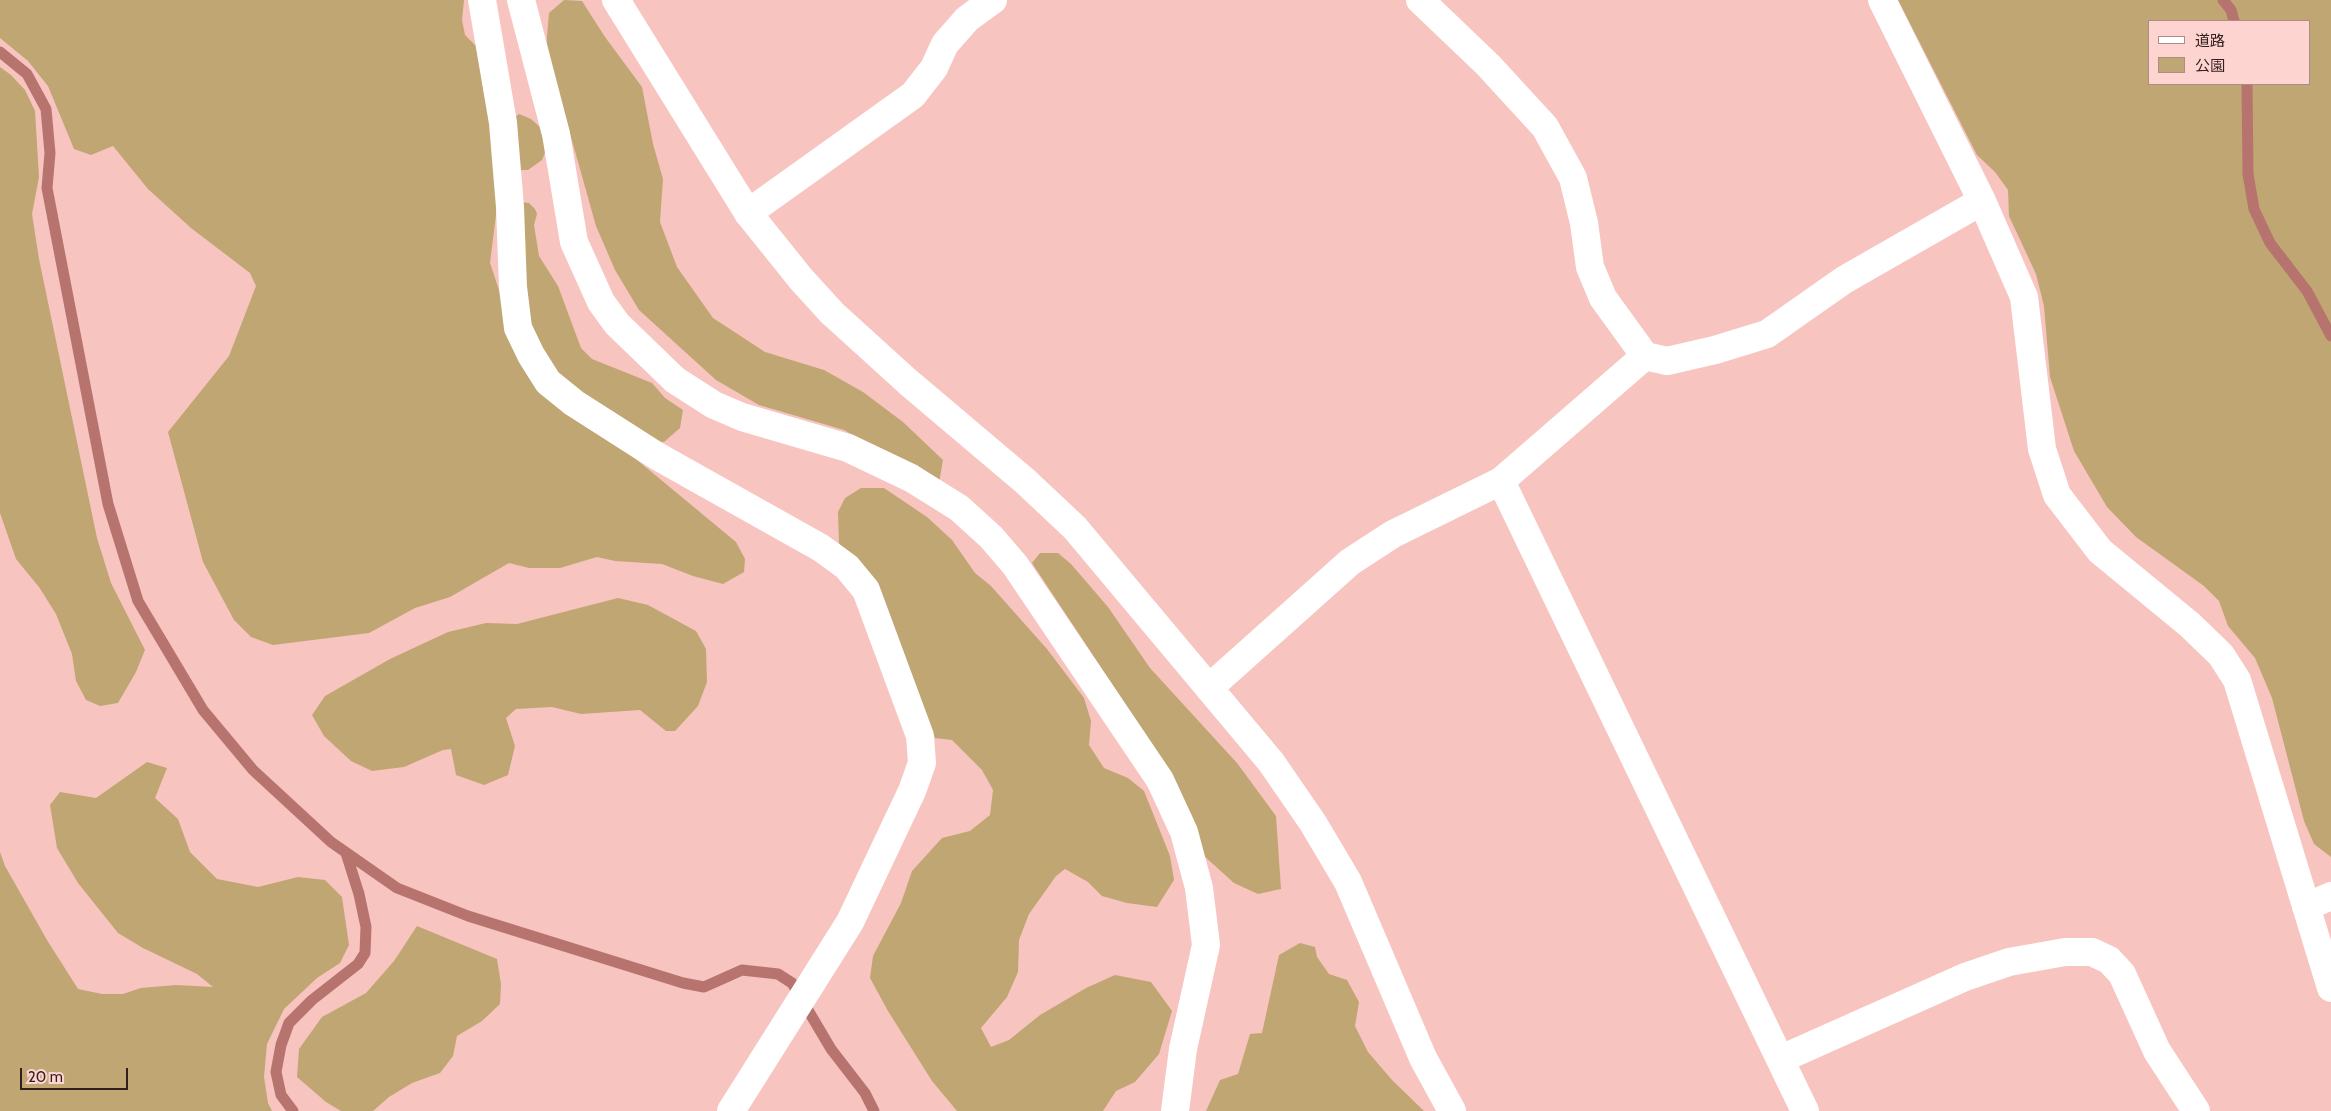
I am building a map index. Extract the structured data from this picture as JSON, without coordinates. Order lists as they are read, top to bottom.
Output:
{
  "legend": ["道路", "公園"],
  "scale_bar": "20 m"
}
